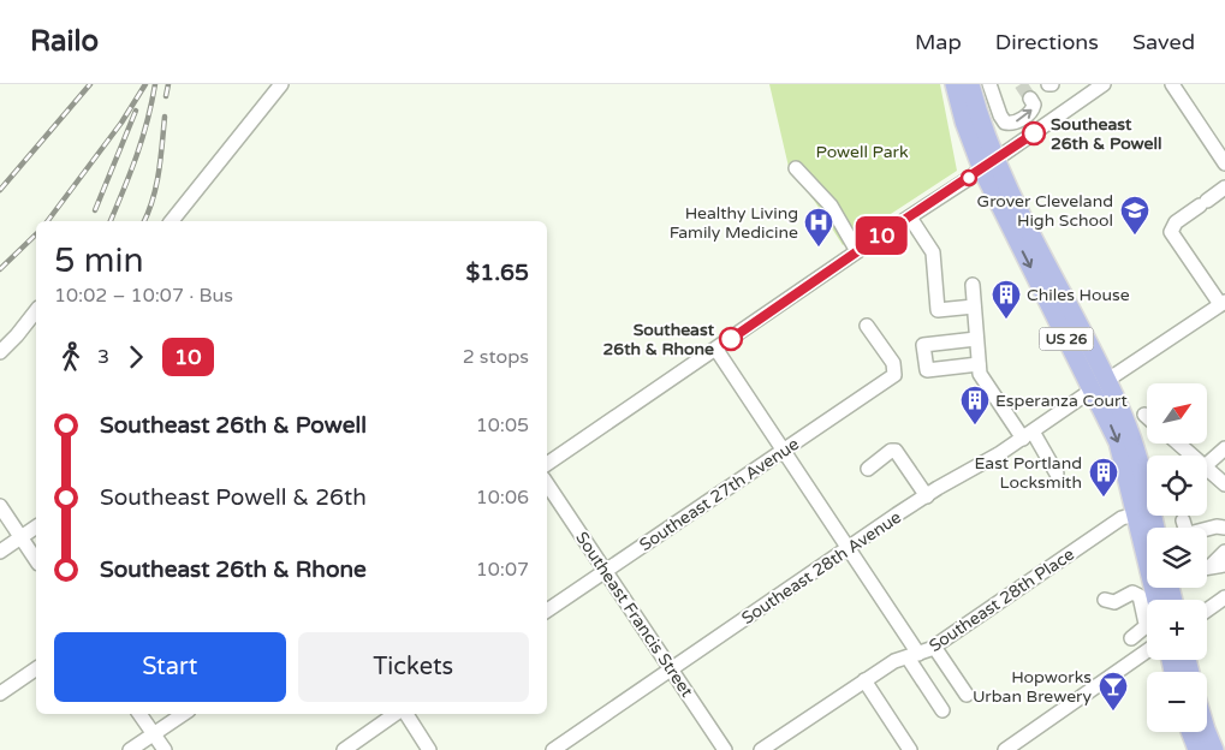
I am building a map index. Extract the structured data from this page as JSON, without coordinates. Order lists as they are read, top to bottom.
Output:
{
  "streets": {
    "main road": ["US 26"],
    "street": [
      "Southeast 27th Avenue",
      "Southeast 28th Avenue",
      "Southeast 28th Place",
      "Southeast Francis Street"
    ]
  },
  "crossings": [
    ["US 26", "Southeast 28th Avenue"],
    ["US 26", "Southeast 28th Place"],
    ["Southeast 27th Avenue", "Southeast Francis Street"],
    ["Southeast 28th Avenue", "Southeast Francis Street"]
  ],
  "parks": ["Powell Park"],
  "places": {
    "other": ["Southeast 26th & Powell", "Southeast 26th & Rhone"],
    "school or university": ["Grover Cleveland High School"],
    "hospital": ["Healthy Living Family Medicine"],
    "building": ["Chiles House", "Esperanza Court", "East Portland Locksmith"],
    "bar": ["Hopworks Urban Brewery"]
  },
  "lines": ["bus line 10"],
  "north": "top right",
  "page": {
    "header": "Railo",
    "nav": ["Map", "Directions", "Saved"],
    "on_map": "10",
    "heading": ["5 min", "10:02 – 10:07 · Bus", "$1.65"],
    "legs": ["3", "10", "2 stops"],
    "map_buttons": ["+", "−"],
    "list": [
      {
        "name": "Southeast 26th & Powell",
        "value": "10:05"
      },
      {
        "name": "Southeast Powell & 26th",
        "value": "10:06"
      },
      {
        "name": "Southeast 26th & Rhone",
        "value": "10:07"
      }
    ],
    "buttons": ["Start", "Tickets"]
  }
}
